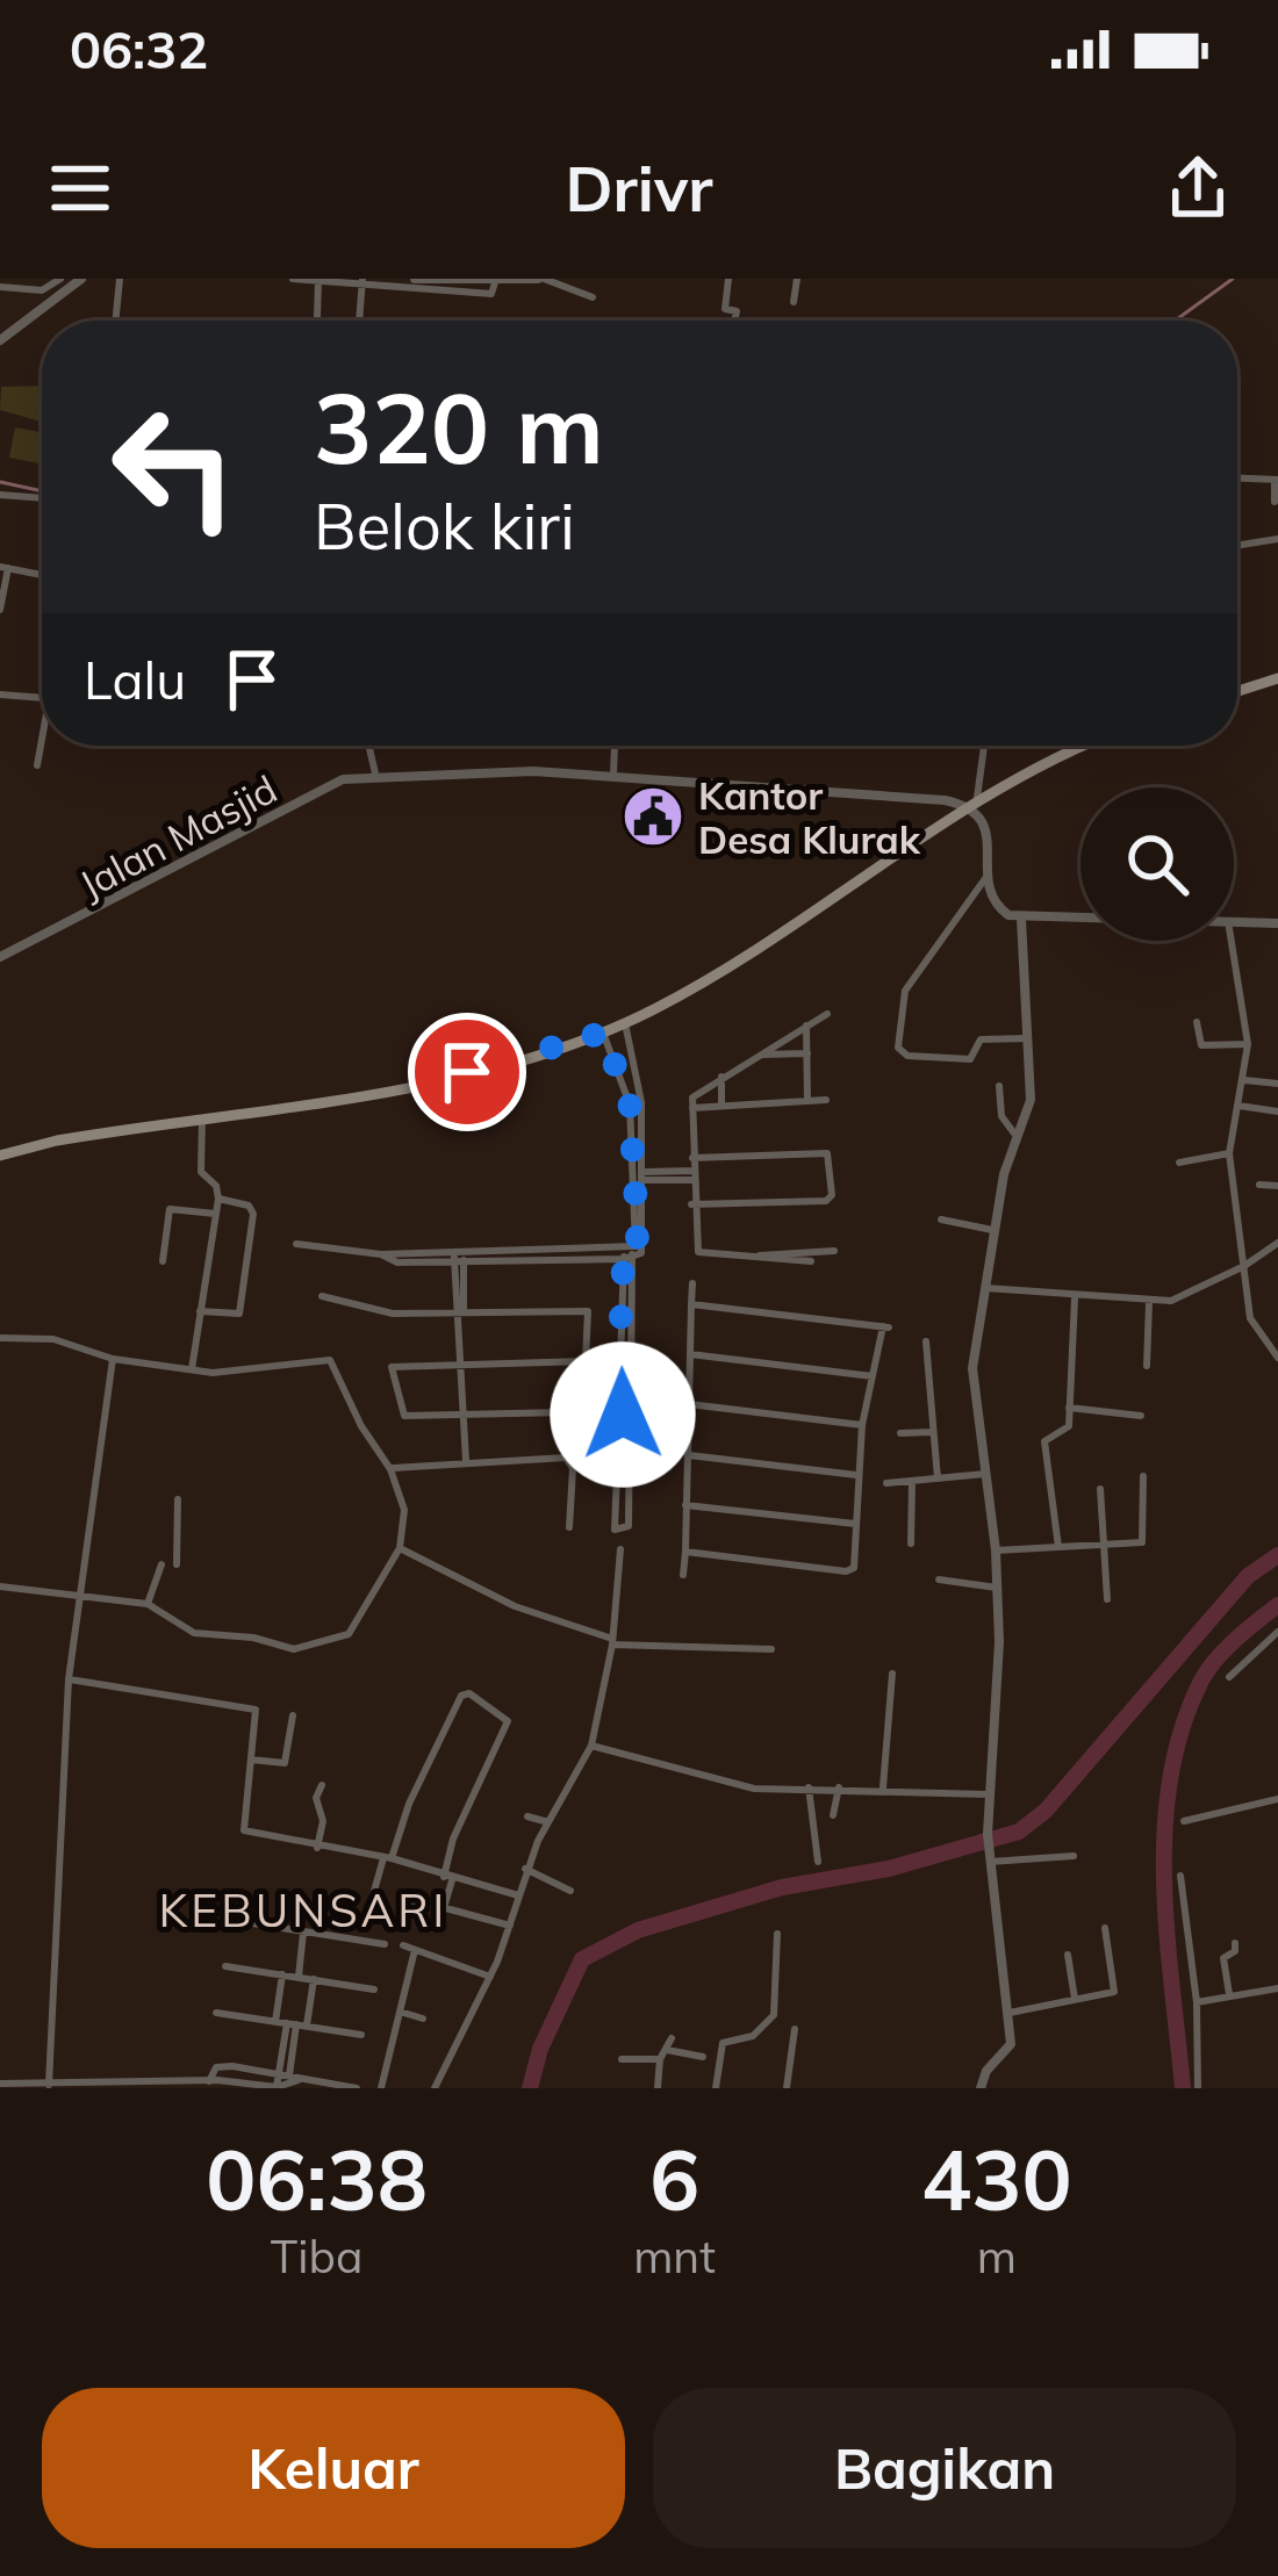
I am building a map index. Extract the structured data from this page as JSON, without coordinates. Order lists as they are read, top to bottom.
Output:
{
  "streets": {
    "street": ["Jalan Masjid"]
  },
  "districts": ["KEBUNSARI"],
  "places": {
    "public building": ["Kantor Desa Klurak"]
  },
  "page": {
    "status": "06:32",
    "header": "Drivr",
    "turn": ["320 m", "Belok kiri"],
    "then": "Lalu",
    "eta": [
      "06:38",
      "Tiba",
      "6",
      "mnt",
      "430",
      "m"
    ],
    "buttons": ["Keluar", "Bagikan"]
  }
}
